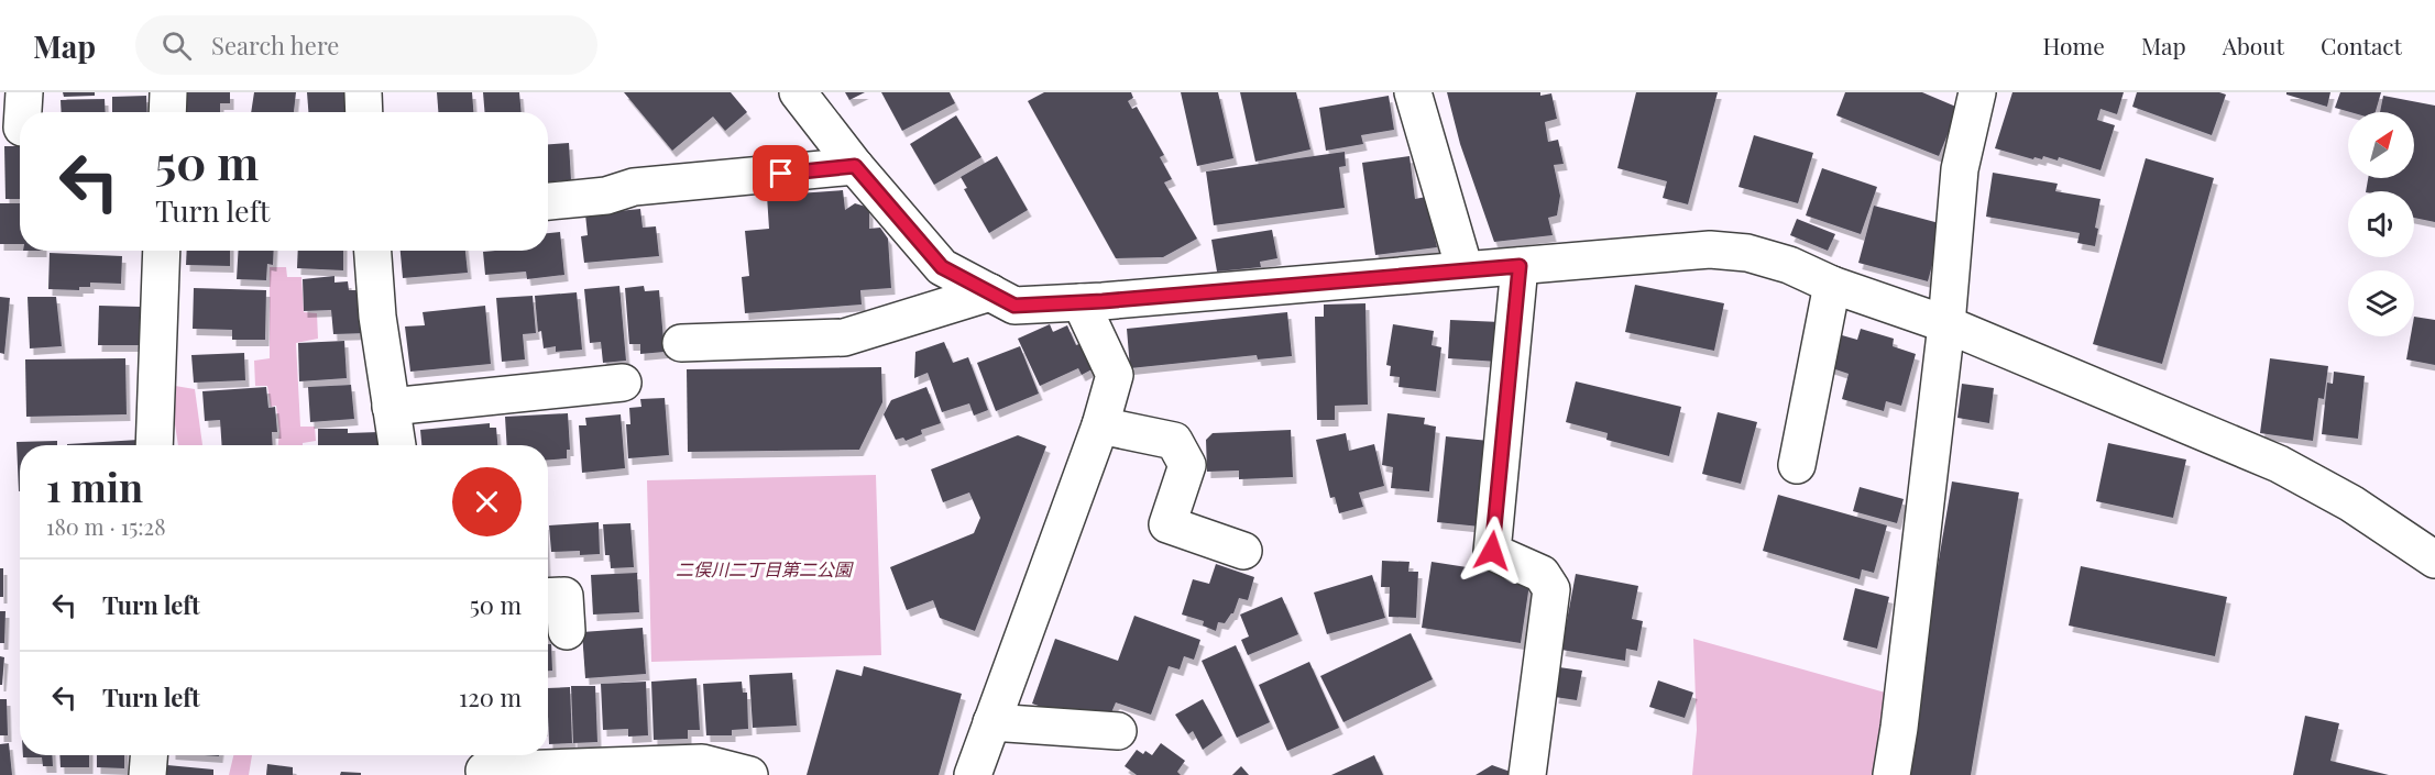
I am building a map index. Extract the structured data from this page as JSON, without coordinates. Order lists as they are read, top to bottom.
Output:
{
  "parks": ["二俣川二丁目第二公園"],
  "north": "top right",
  "page": {
    "header": "Map",
    "search": "Search here",
    "nav": [
      "Home",
      "Map",
      "About",
      "Contact"
    ],
    "turn": ["50 m", "Turn left"],
    "heading": ["1 min", "180 m · 15:28"],
    "list": [
      {
        "name": "Turn left",
        "value": "50 m"
      },
      {
        "name": "Turn left",
        "value": "120 m"
      }
    ]
  }
}
